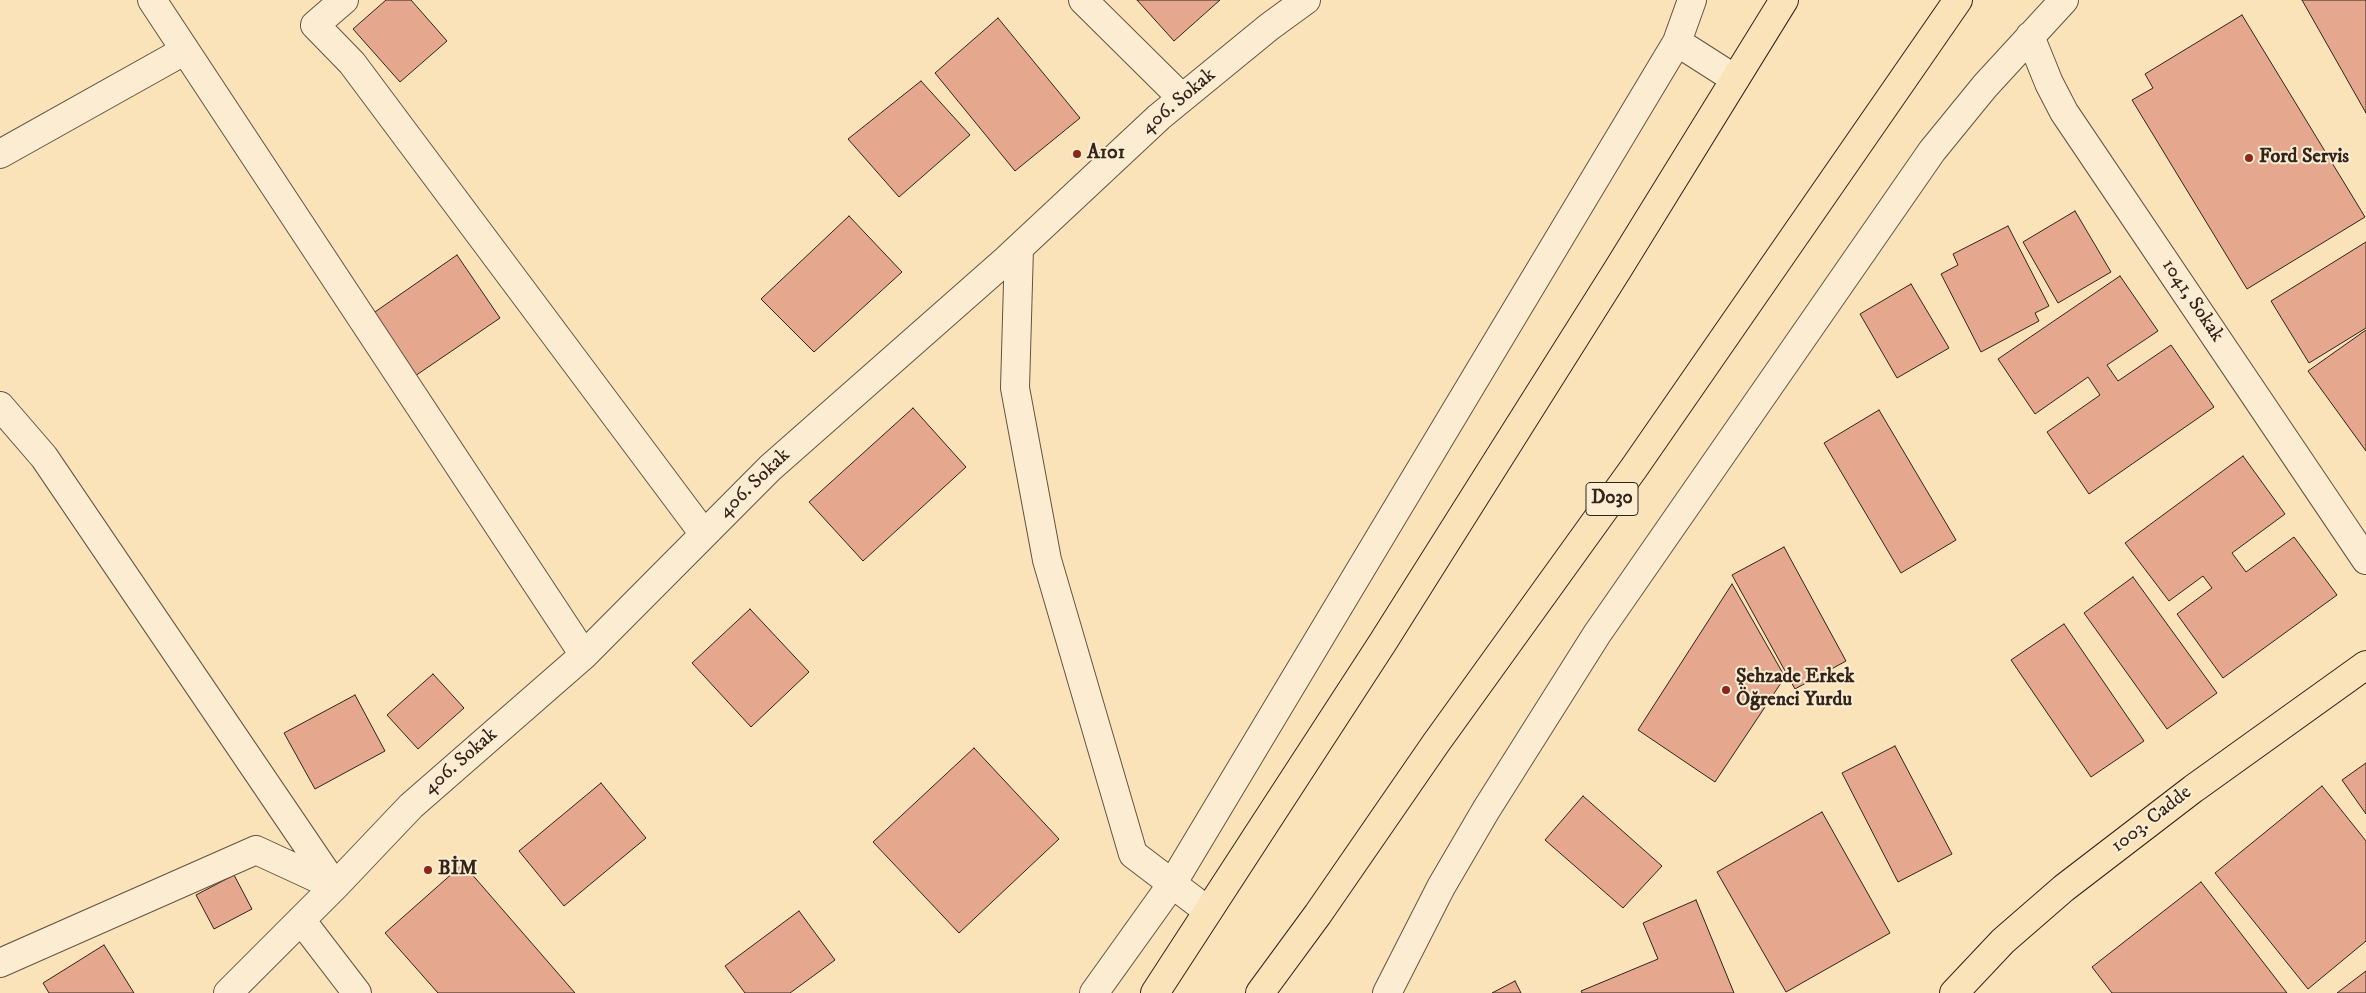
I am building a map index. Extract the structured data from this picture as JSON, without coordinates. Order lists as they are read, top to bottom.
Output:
{
  "streets": {
    "main road": ["D030", "1003. Cadde"],
    "street": ["406. Sokak", "1041, Sokak"]
  },
  "places": [
    "A101",
    "Ford Servis",
    "Şehzade Erkek Öğrenci Yurdu",
    "BİM"
  ]
}
